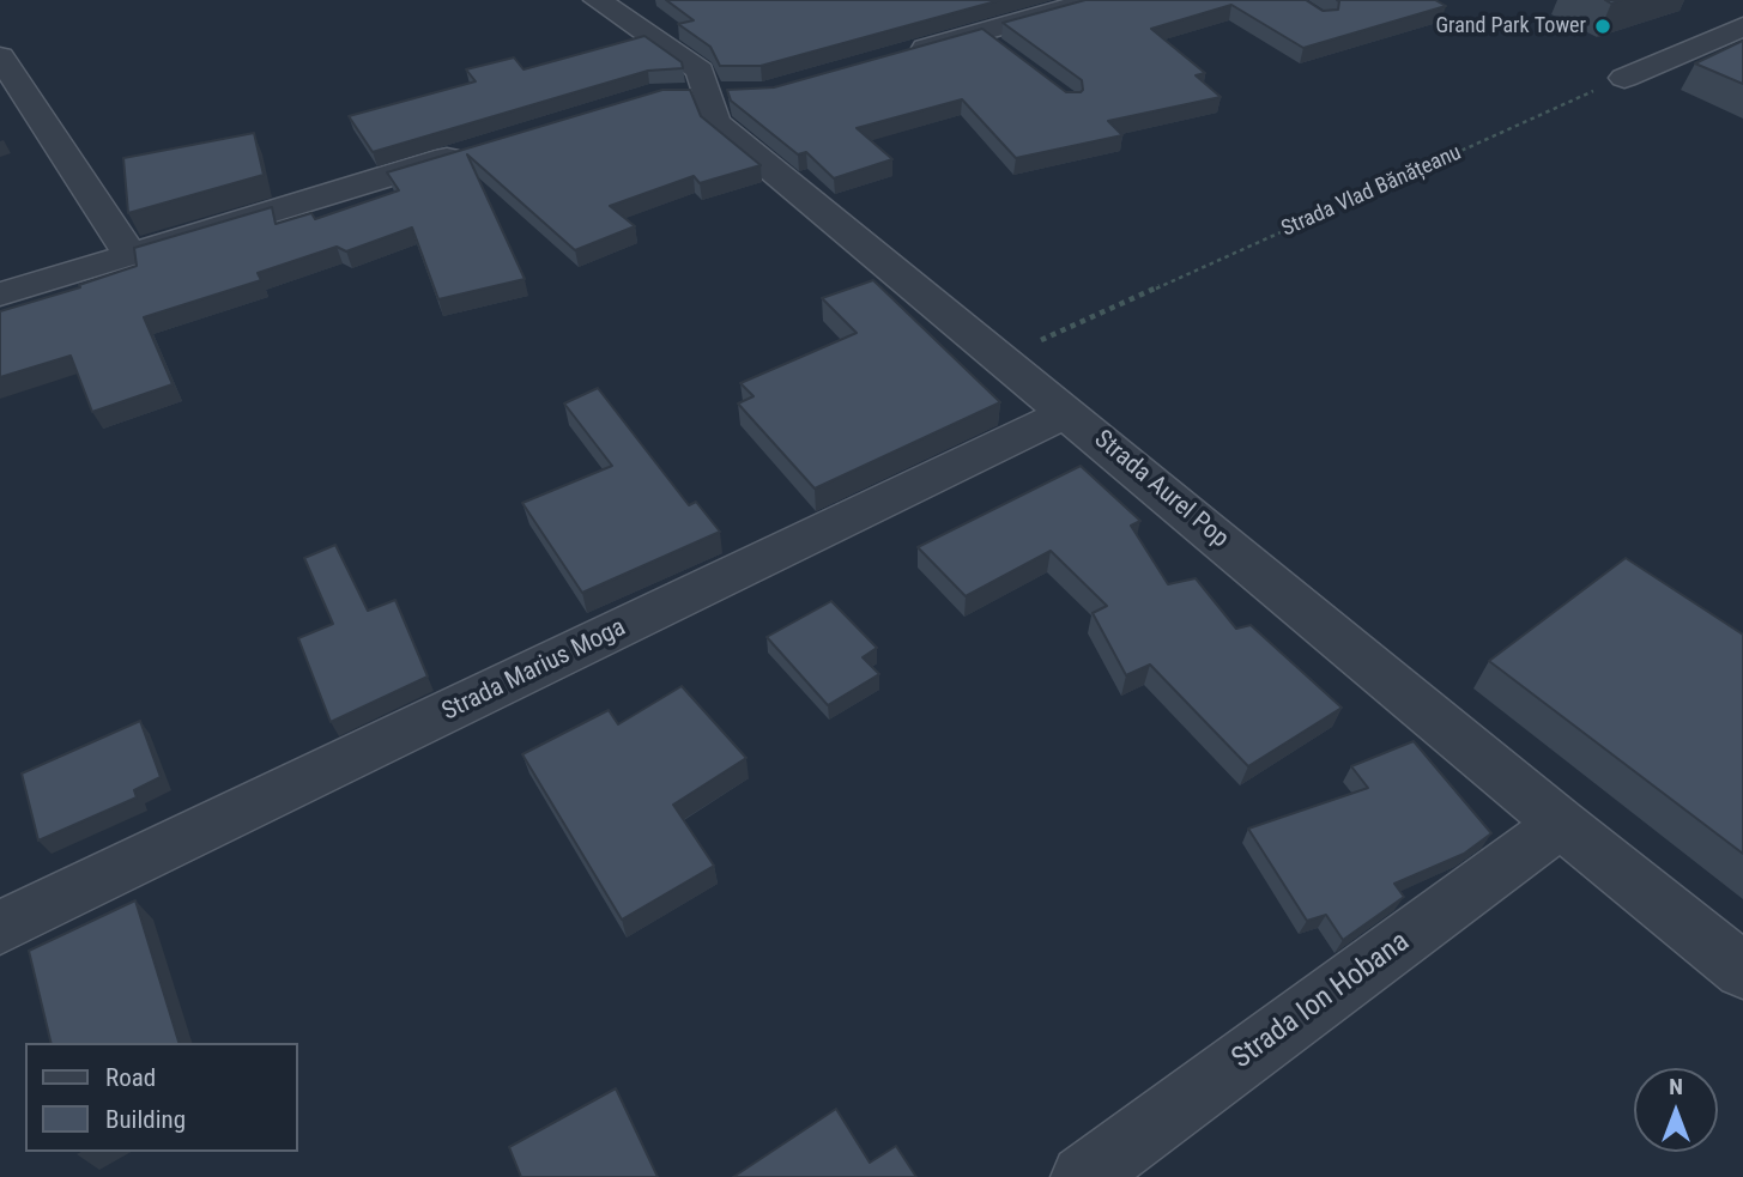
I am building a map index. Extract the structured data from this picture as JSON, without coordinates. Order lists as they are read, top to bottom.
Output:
{
  "streets": {
    "street": ["Strada Aurel Pop", "Strada Marius Moga", "Strada Ion Hobana"],
    "path": ["Strada Vlad Bănățeanu"]
  },
  "crossings": [
    ["Strada Vlad Bănățeanu", "Strada Aurel Pop"],
    ["Strada Aurel Pop", "Strada Marius Moga"],
    ["Strada Aurel Pop", "Strada Ion Hobana"]
  ],
  "places": ["Grand Park Tower"],
  "legend": ["Road", "Building"],
  "north": "top"
}
